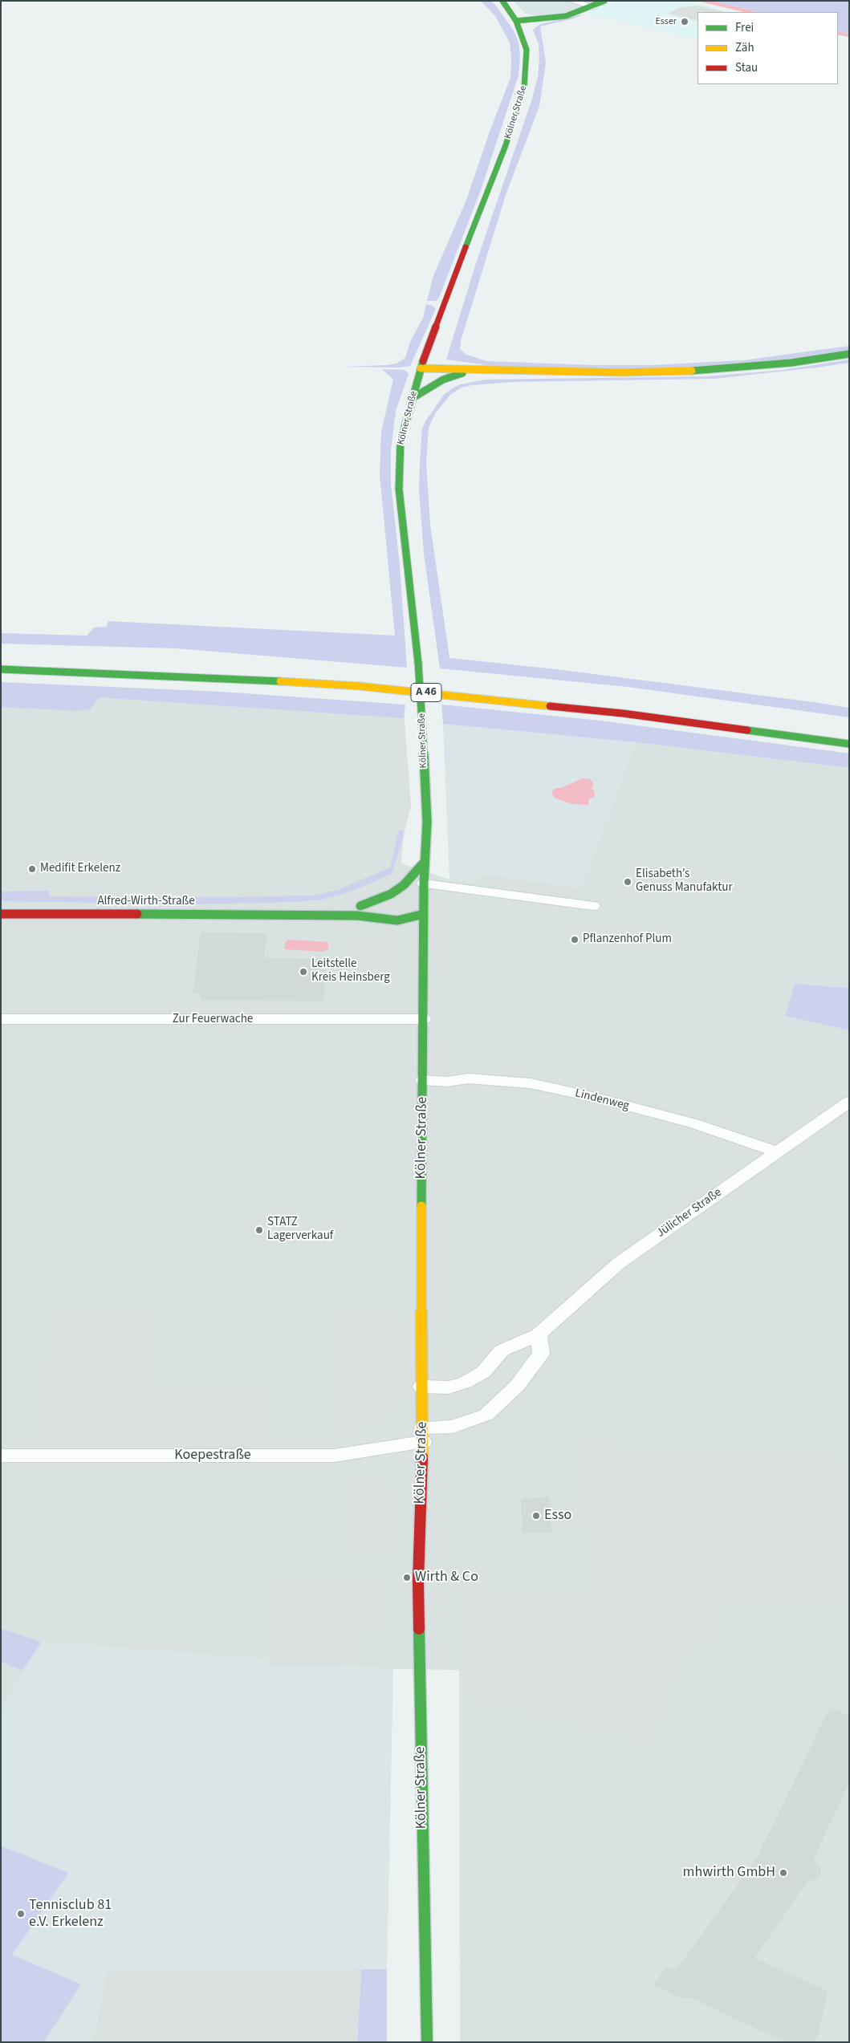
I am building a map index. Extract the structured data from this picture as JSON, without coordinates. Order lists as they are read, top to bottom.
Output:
{
  "streets": {
    "main road": ["Kölner Straße", "A 46", "Alfred-Wirth-Straße"],
    "street": [
      "Zur Feuerwache",
      "Lindenweg",
      "Jülicher Straße",
      "Koepestraße"
    ]
  },
  "crossings": [
    ["Kölner Straße", "Alfred-Wirth-Straße"],
    ["Kölner Straße", "Zur Feuerwache"],
    ["Kölner Straße", "Lindenweg"],
    ["Kölner Straße", "Jülicher Straße"],
    ["Kölner Straße", "Koepestraße"],
    ["Lindenweg", "Jülicher Straße"]
  ],
  "places": [
    "Esser",
    "Medifit Erkelenz",
    "Elisabeth’s Genuss Manufaktur",
    "Pflanzenhof Plum",
    "Leitstelle Kreis Heinsberg",
    "STATZ Lagerverkauf",
    "Esso",
    "Wirth & Co",
    "mhwirth GmbH",
    "Tennisclub 81 e.V. Erkelenz"
  ],
  "legend": ["Frei", "Zäh", "Stau"]
}
